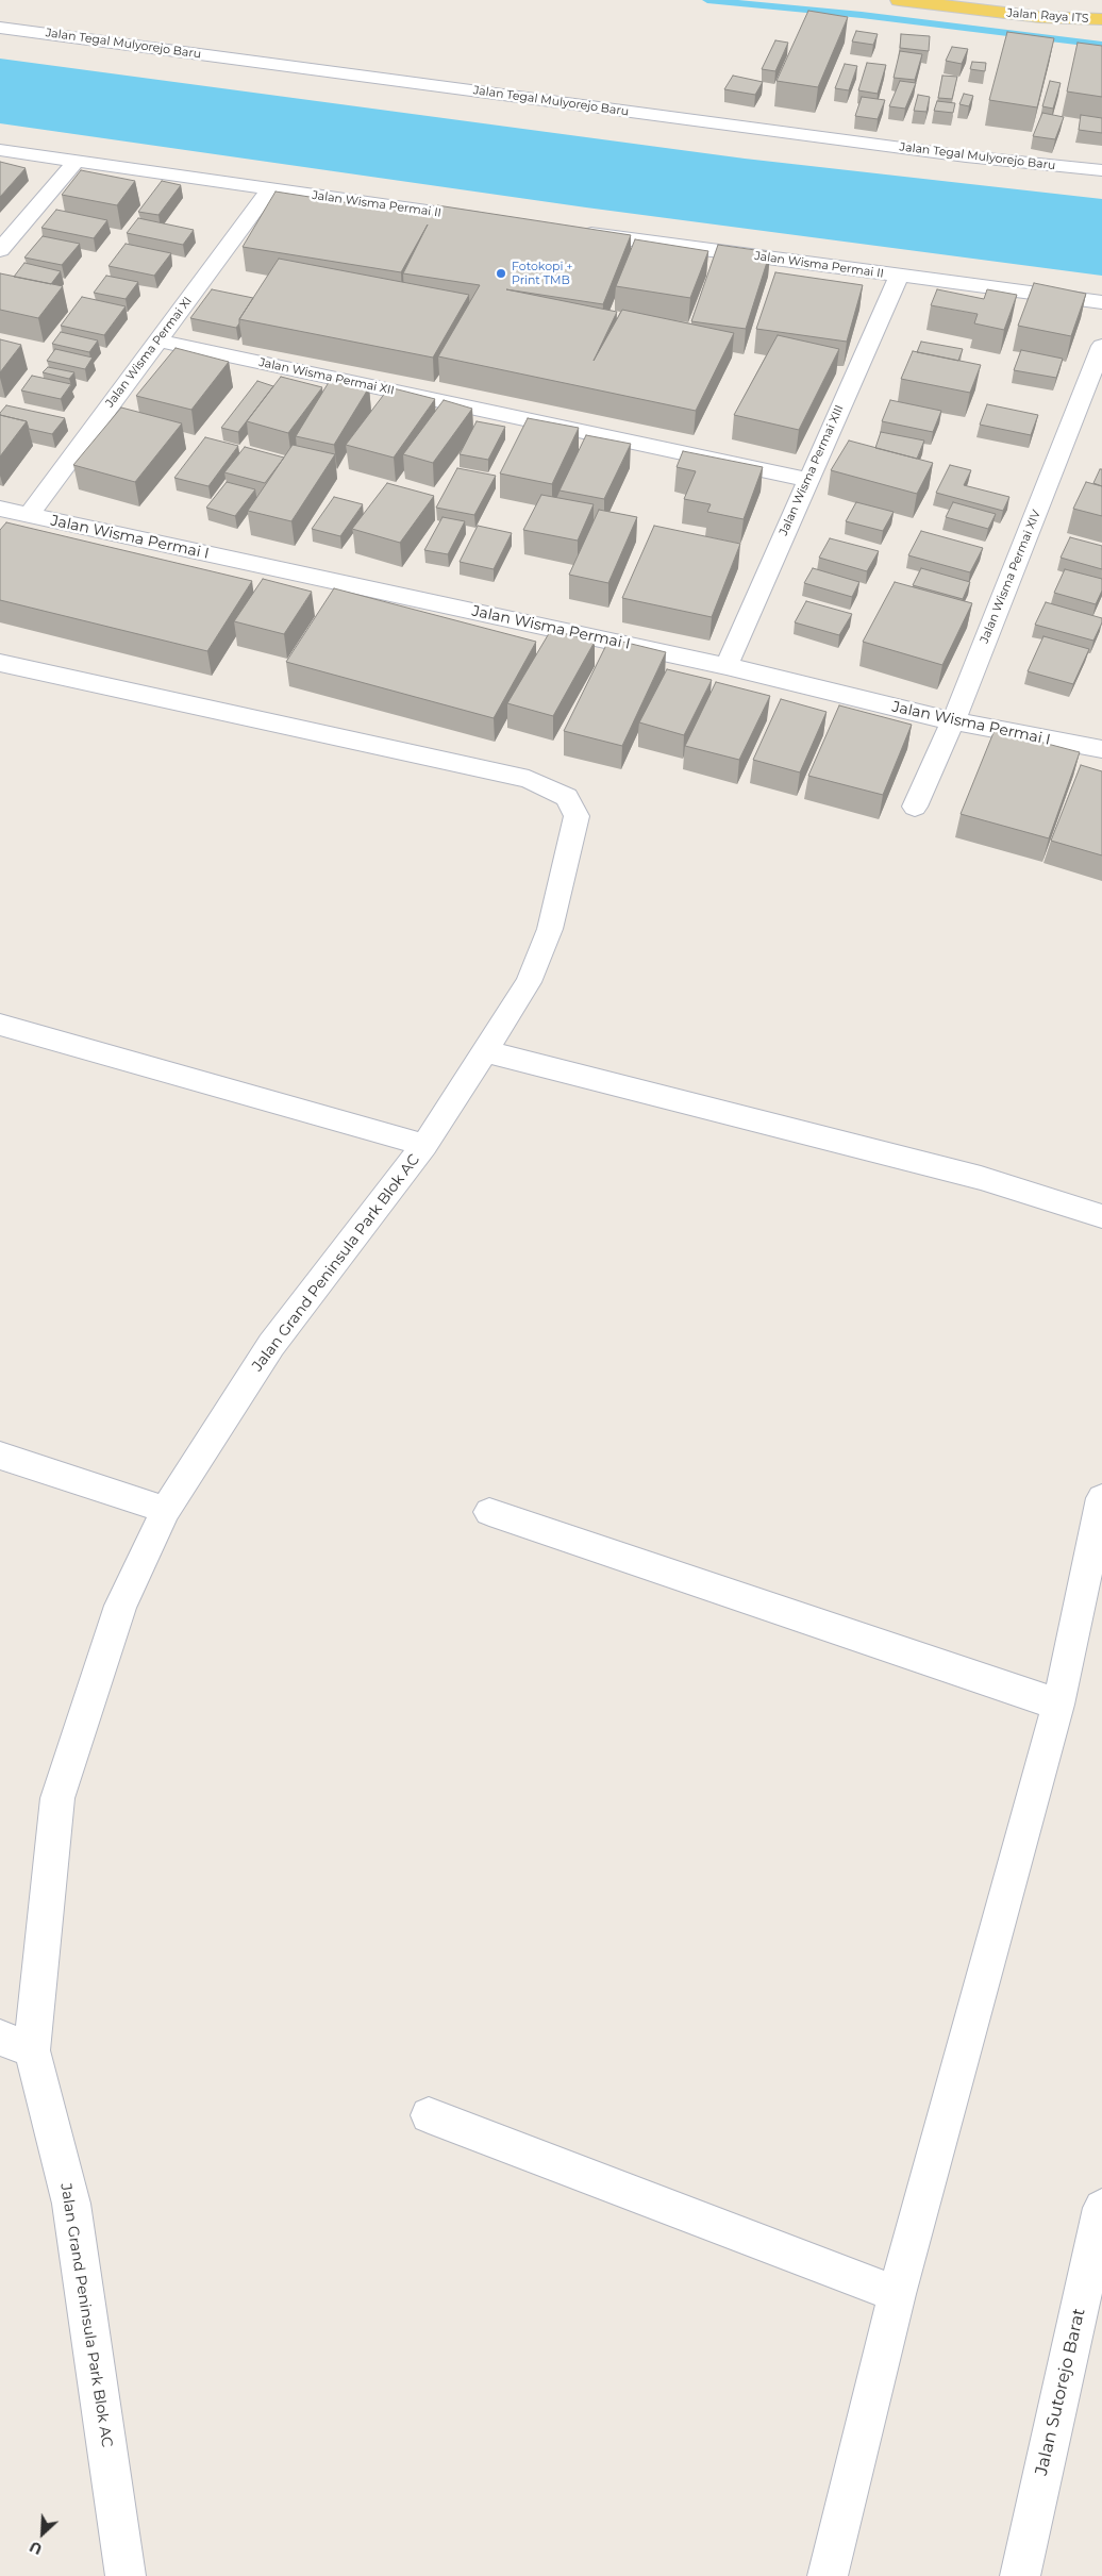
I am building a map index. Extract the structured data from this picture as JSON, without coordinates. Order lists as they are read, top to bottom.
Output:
{
  "streets": {
    "main road": ["Jalan Raya ITS"],
    "street": [
      "Jalan Tegal Mulyorejo Baru",
      "Jalan Wisma Permai II",
      "Jalan Wisma Permai XI",
      "Jalan Wisma Permai XII",
      "Jalan Wisma Permai XIII",
      "Jalan Wisma Permai I",
      "Jalan Wisma Permai XIV",
      "Jalan Grand Peninsula Park Blok AC",
      "Jalan Sutorejo Barat"
    ]
  },
  "crossings": [
    ["Jalan Wisma Permai II", "Jalan Wisma Permai XI"],
    ["Jalan Wisma Permai II", "Jalan Wisma Permai XIII"],
    ["Jalan Wisma Permai XI", "Jalan Wisma Permai XII"],
    ["Jalan Wisma Permai XI", "Jalan Wisma Permai I"],
    ["Jalan Wisma Permai XII", "Jalan Wisma Permai XIII"],
    ["Jalan Wisma Permai XIII", "Jalan Wisma Permai I"],
    ["Jalan Wisma Permai I", "Jalan Wisma Permai XIV"]
  ],
  "places": ["Fotokopi + Print TMB"],
  "north": "bottom left"
}
